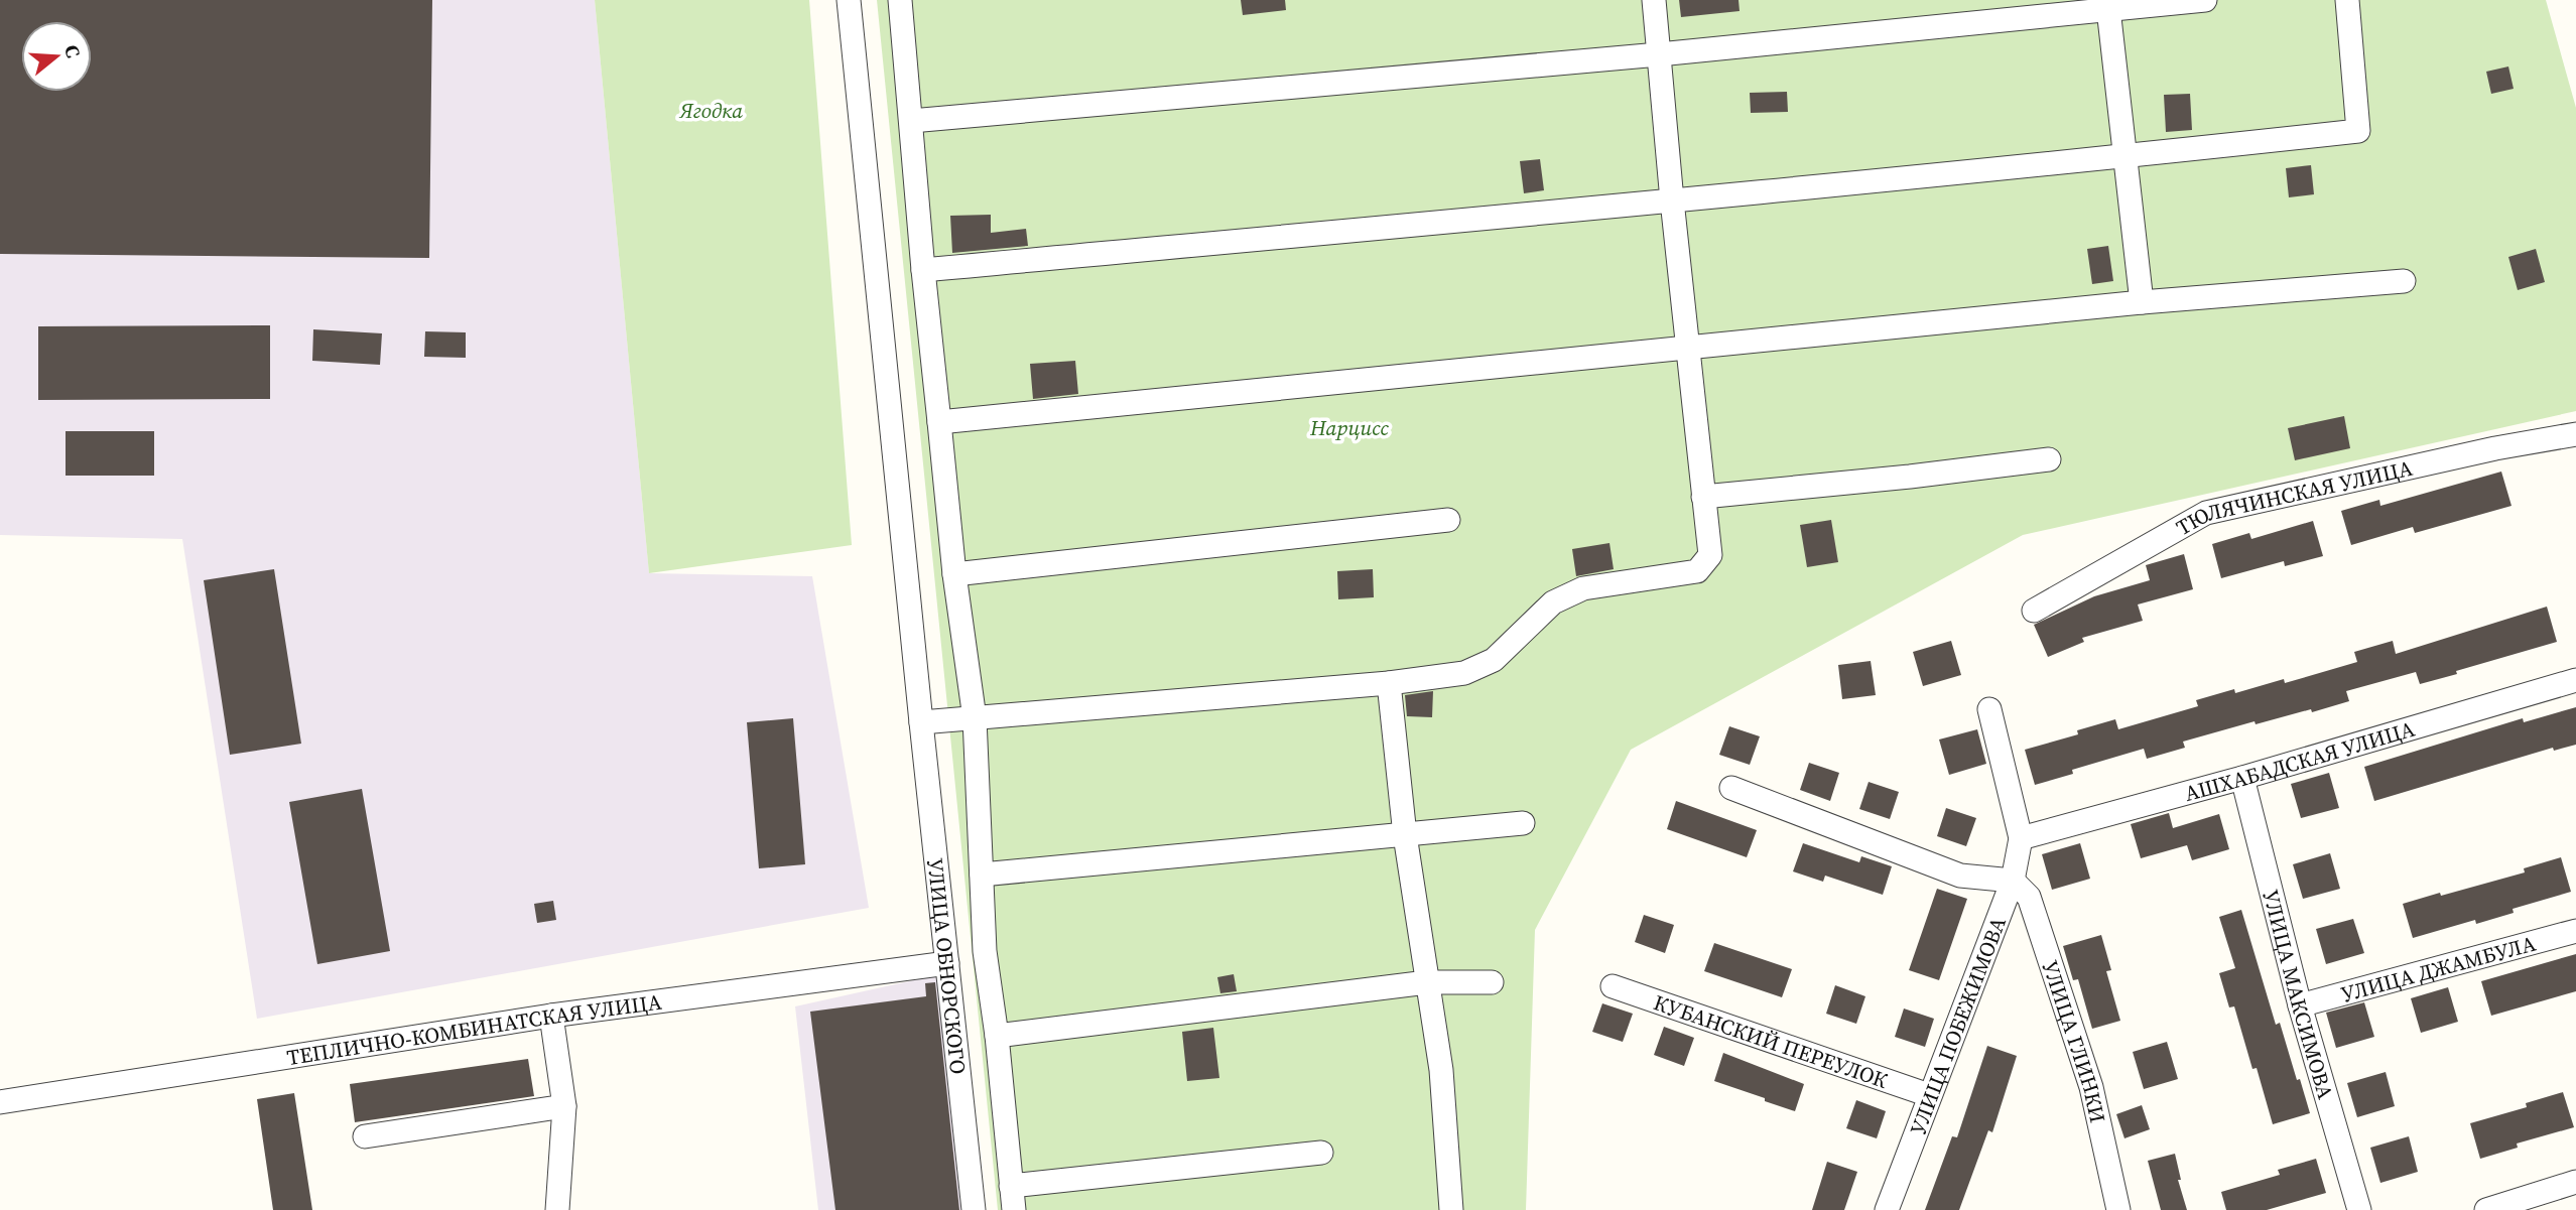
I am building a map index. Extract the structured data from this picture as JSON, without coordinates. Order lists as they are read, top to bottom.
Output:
{
  "streets": {
    "street": [
      "ТЮЛЯЧИНСКАЯ УЛИЦА",
      "АШХАБАДСКАЯ УЛИЦА",
      "УЛИЦА ОБНОРСКОГО",
      "УЛИЦА ДЖАМБУЛА",
      "УЛИЦА МАКСИМОВА",
      "УЛИЦА ПОБЕЖИМОВА",
      "ТЕПЛИЧНО-КОМБИНАТСКАЯ УЛИЦА",
      "КУБАНСКИЙ ПЕРЕУЛОК",
      "УЛИЦА ГЛИНКИ"
    ]
  },
  "crossings": [
    ["АШХАБАДСКАЯ УЛИЦА", "УЛИЦА МАКСИМОВА"],
    ["АШХАБАДСКАЯ УЛИЦА", "УЛИЦА ПОБЕЖИМОВА"],
    ["УЛИЦА ОБНОРСКОГО", "ТЕПЛИЧНО-КОМБИНАТСКАЯ УЛИЦА"],
    ["УЛИЦА ДЖАМБУЛА", "УЛИЦА МАКСИМОВА"],
    ["УЛИЦА ПОБЕЖИМОВА", "КУБАНСКИЙ ПЕРЕУЛОК"],
    ["УЛИЦА ПОБЕЖИМОВА", "УЛИЦА ГЛИНКИ"]
  ],
  "parks": ["Ягодка", "Нарцисс"],
  "north": "right"
}
